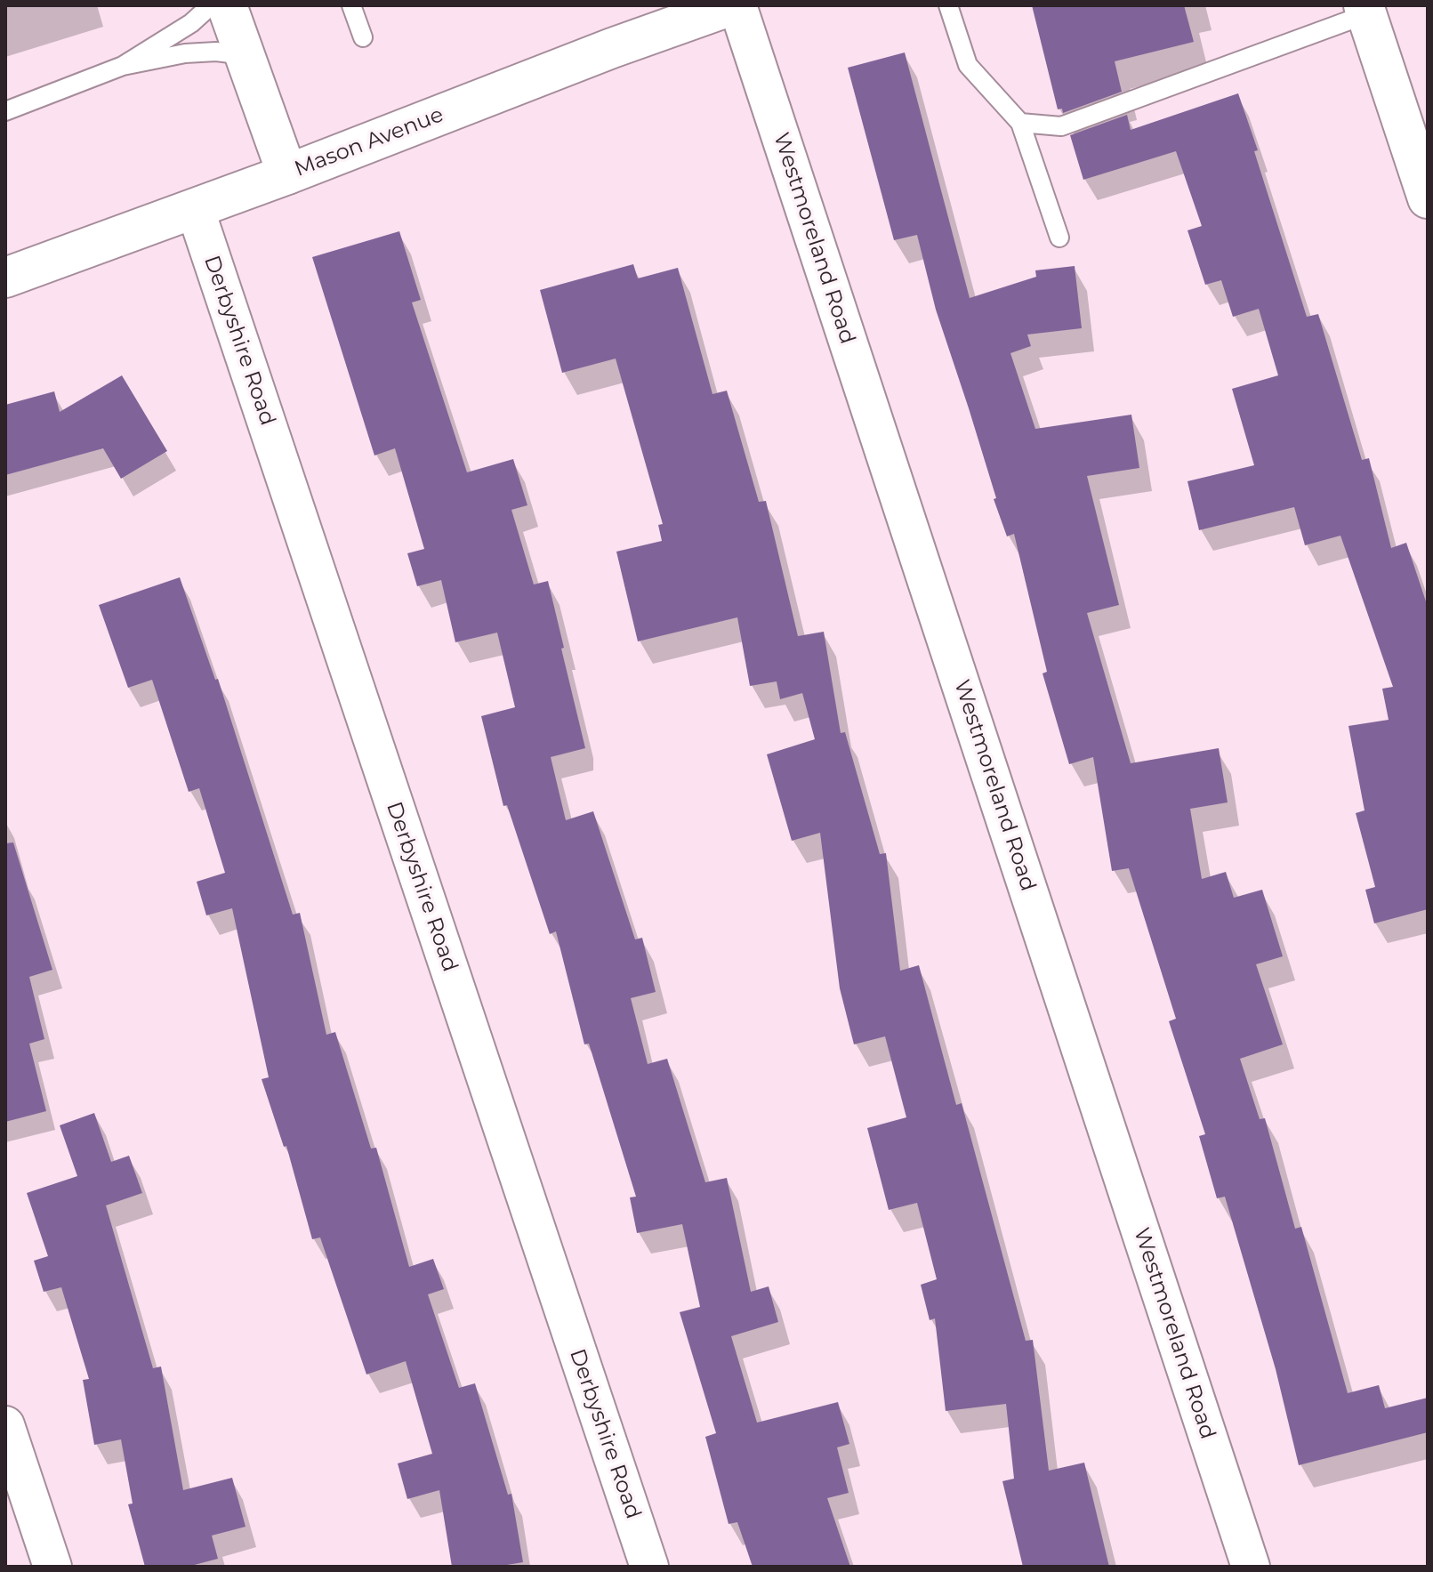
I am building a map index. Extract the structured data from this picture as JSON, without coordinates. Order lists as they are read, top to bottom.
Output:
{
  "streets": {
    "main road": ["Mason Avenue"],
    "street": ["Westmoreland Road", "Derbyshire Road"]
  },
  "crossings": [
    ["Mason Avenue", "Derbyshire Road"]
  ]
}
